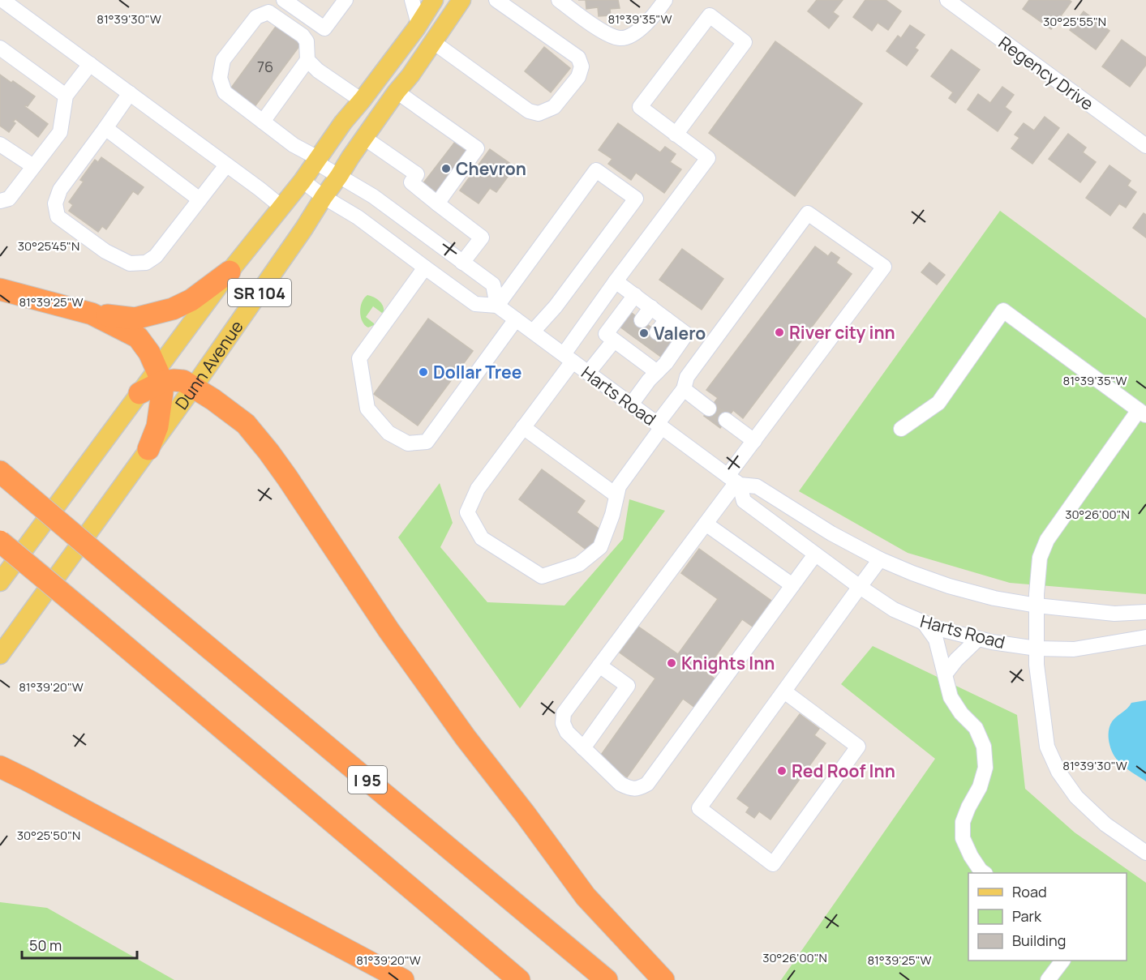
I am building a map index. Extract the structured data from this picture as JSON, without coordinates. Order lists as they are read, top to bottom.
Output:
{
  "streets": {
    "highway": ["I 95"],
    "main road": ["SR 104", "Dunn Avenue"],
    "street": ["Regency Drive", "Harts Road"]
  },
  "crossings": [
    ["SR 104", "Harts Road"],
    ["Dunn Avenue", "Harts Road"]
  ],
  "places": [
    "Chevron",
    "River city inn",
    "Valero",
    "Dollar Tree",
    "Knights Inn",
    "Red Roof Inn"
  ],
  "house_numbers": ["76"],
  "legend": ["Road", "Park", "Building"],
  "scale_bar": "50 m",
  "coordinates": [
    "81°39'30\"W",
    "81°39'35\"W",
    "30°25'55\"N",
    "30°25'45\"N",
    "81°39'25\"W",
    "30°26'00\"N",
    "81°39'20\"W",
    "30°25'50\"N"
  ]
}
